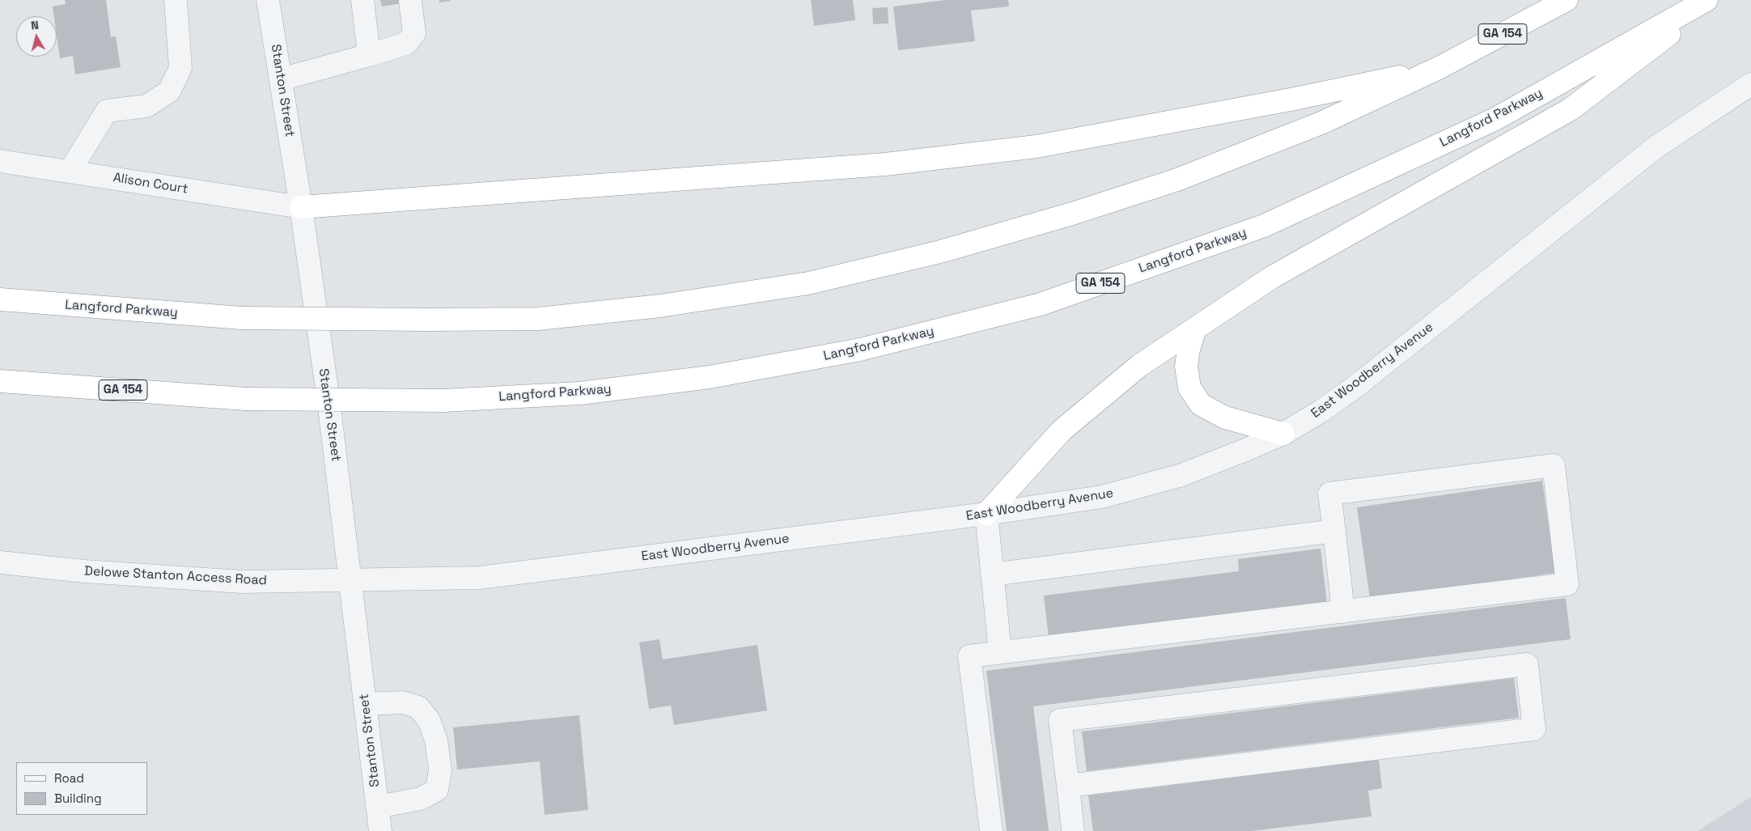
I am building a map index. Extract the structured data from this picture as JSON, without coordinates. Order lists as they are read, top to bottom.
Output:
{
  "streets": {
    "highway": ["GA 154", "Langford Parkway"],
    "street": [
      "Stanton Street",
      "Alison Court",
      "East Woodberry Avenue",
      "Delowe Stanton Access Road"
    ]
  },
  "crossings": [
    ["GA 154", "Langford Parkway"],
    ["Stanton Street", "Alison Court"],
    ["Stanton Street", "East Woodberry Avenue"],
    ["Stanton Street", "Delowe Stanton Access Road"],
    ["East Woodberry Avenue", "Delowe Stanton Access Road"]
  ],
  "legend": ["Road", "Building"],
  "north": "top"
}
